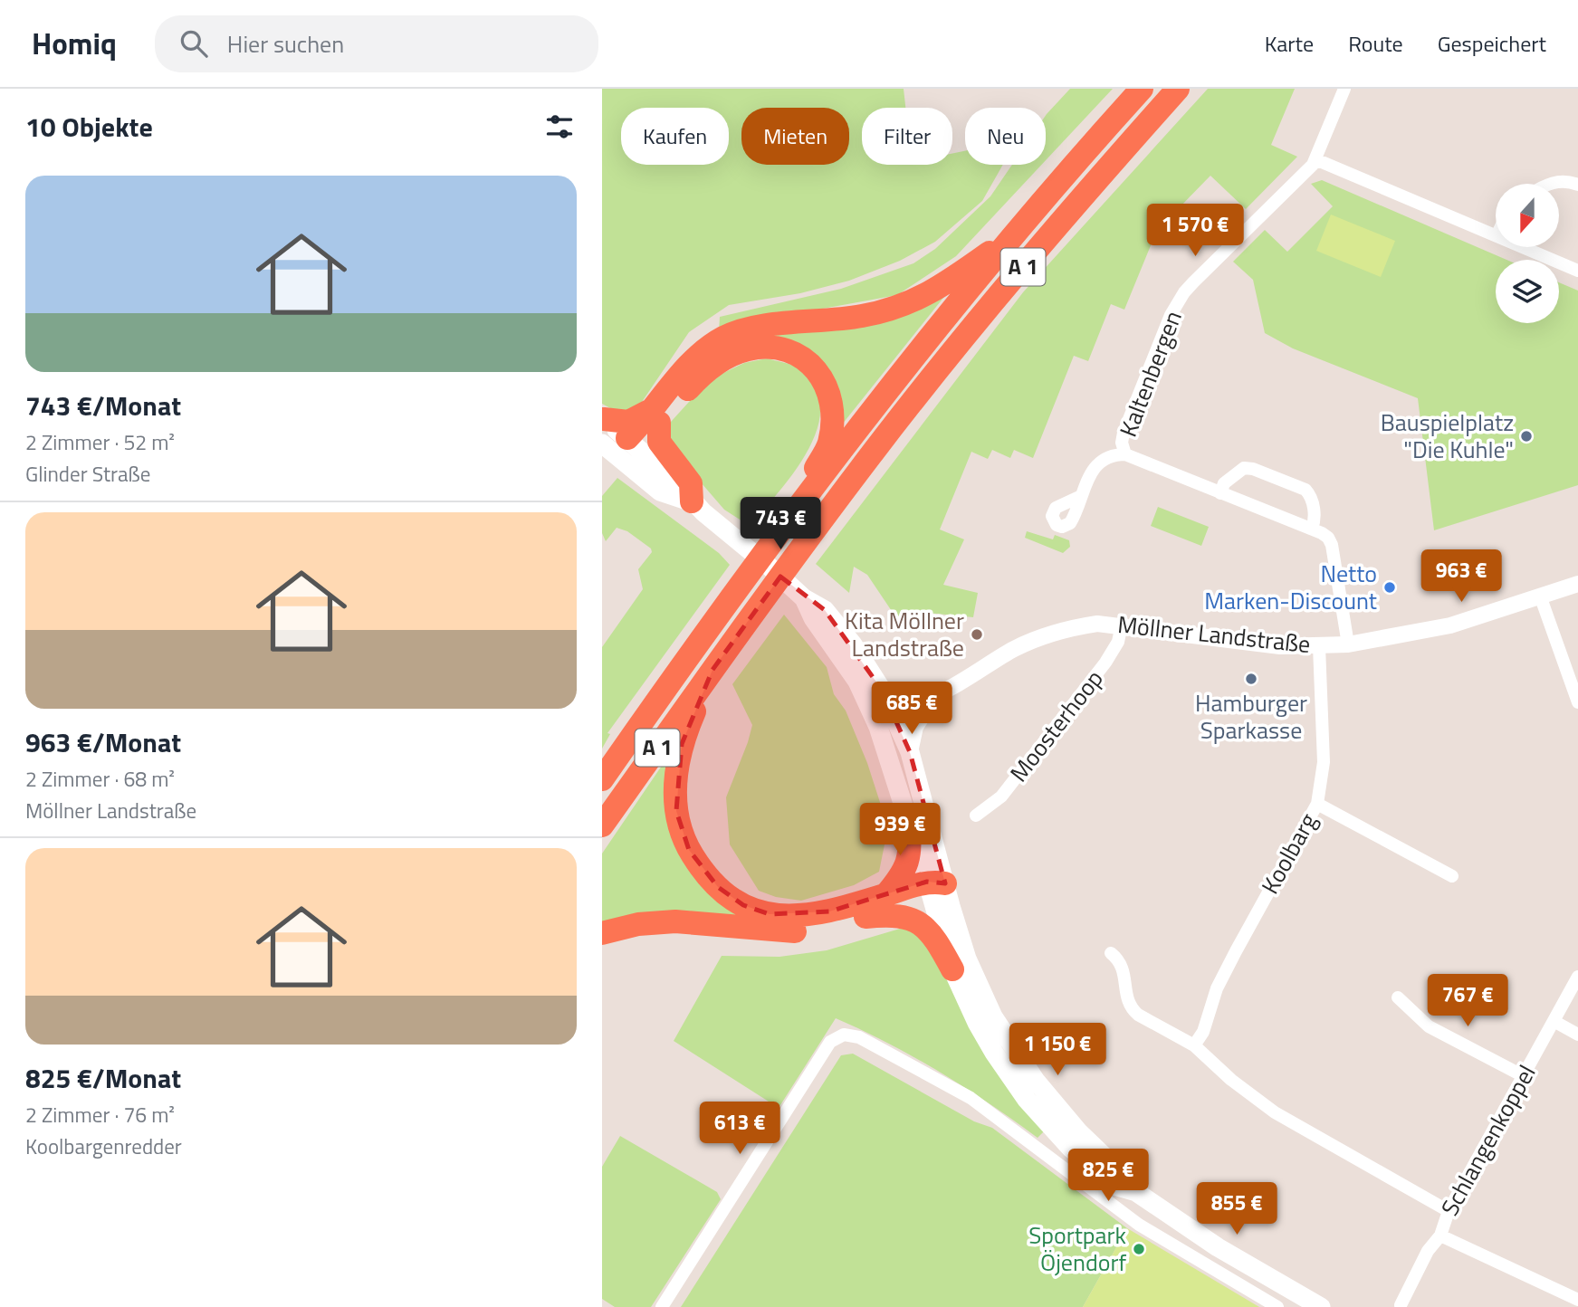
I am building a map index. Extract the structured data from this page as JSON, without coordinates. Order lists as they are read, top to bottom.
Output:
{
  "streets": {
    "highway": ["A 1"],
    "street": [
      "Kaltenbergen",
      "Möllner Landstraße",
      "Moosterhoop",
      "Koolbarg",
      "Schlangenkoppel"
    ]
  },
  "crossings": [
    ["Kaltenbergen", "Möllner Landstraße"],
    ["Möllner Landstraße", "Moosterhoop"],
    ["Möllner Landstraße", "Koolbarg"]
  ],
  "places": [
    "Bauspielplatz \"Die Kuhle\"",
    "Netto Marken-Discount",
    "Kita Möllner Landstraße",
    "Hamburger Sparkasse",
    "Sportpark Öjendorf"
  ],
  "north": "bottom",
  "page": {
    "header": "Homiq",
    "search": "Hier suchen",
    "nav": ["Karte", "Route", "Gespeichert"],
    "heading": "10 Objekte",
    "chip": [
      "Kaufen",
      "Mieten",
      "Filter",
      "Neu"
    ],
    "list": [
      {
        "name": "743 €/Monat",
        "note": "2 Zimmer · 52 m² · Glinder Straße"
      },
      {
        "name": "963 €/Monat",
        "note": "2 Zimmer · 68 m² · Möllner Landstraße"
      },
      {
        "name": "825 €/Monat",
        "note": "2 Zimmer · 76 m² · Koolbargenredder"
      }
    ],
    "price": [
      "1 570 €",
      "743 €",
      "963 €",
      "685 €",
      "939 €",
      "767 €",
      "1 150 €",
      "613 €",
      "825 €",
      "855 €"
    ]
  }
}
